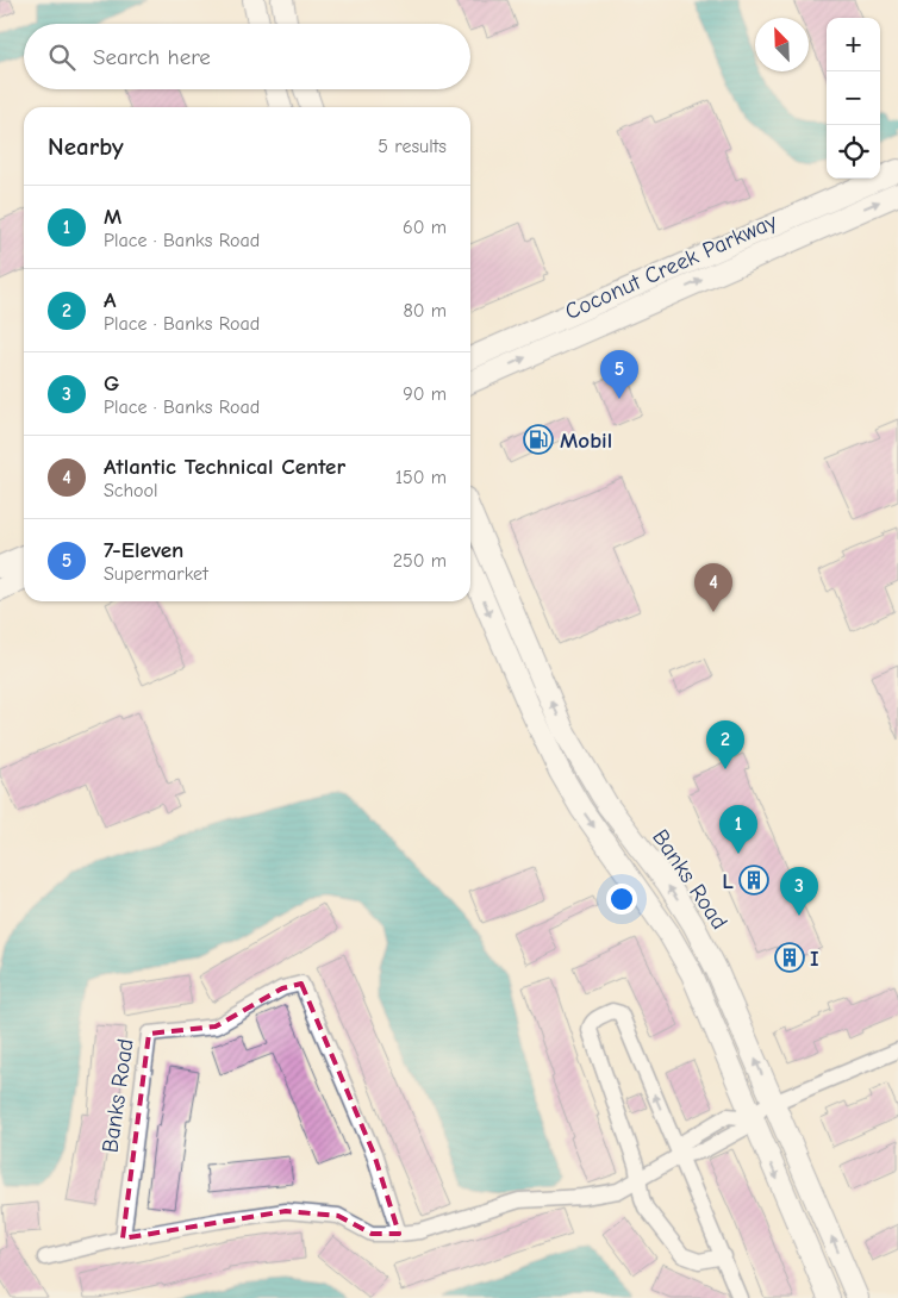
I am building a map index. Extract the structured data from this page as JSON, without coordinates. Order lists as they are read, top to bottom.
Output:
{
  "streets": {
    "street": ["Coconut Creek Parkway", "Banks Road"]
  },
  "places": {
    "fuel station": ["Mobil"],
    "building": ["L", "I"]
  },
  "north": "top left",
  "page": {
    "map_buttons": ["+", "−"],
    "search": "Search here",
    "heading": ["Nearby", "5 results"],
    "list": [
      {
        "mark": "1",
        "name": "M",
        "note": "Place · Banks Road",
        "value": "60 m"
      },
      {
        "mark": "2",
        "name": "A",
        "note": "Place · Banks Road",
        "value": "80 m"
      },
      {
        "mark": "3",
        "name": "G",
        "note": "Place · Banks Road",
        "value": "90 m"
      },
      {
        "mark": "4",
        "name": "Atlantic Technical Center",
        "note": "School",
        "value": "150 m"
      },
      {
        "mark": "5",
        "name": "7-Eleven",
        "note": "Supermarket",
        "value": "250 m"
      }
    ],
    "pins": [
      "5",
      "4",
      "2",
      "1",
      "3"
    ]
  }
}
